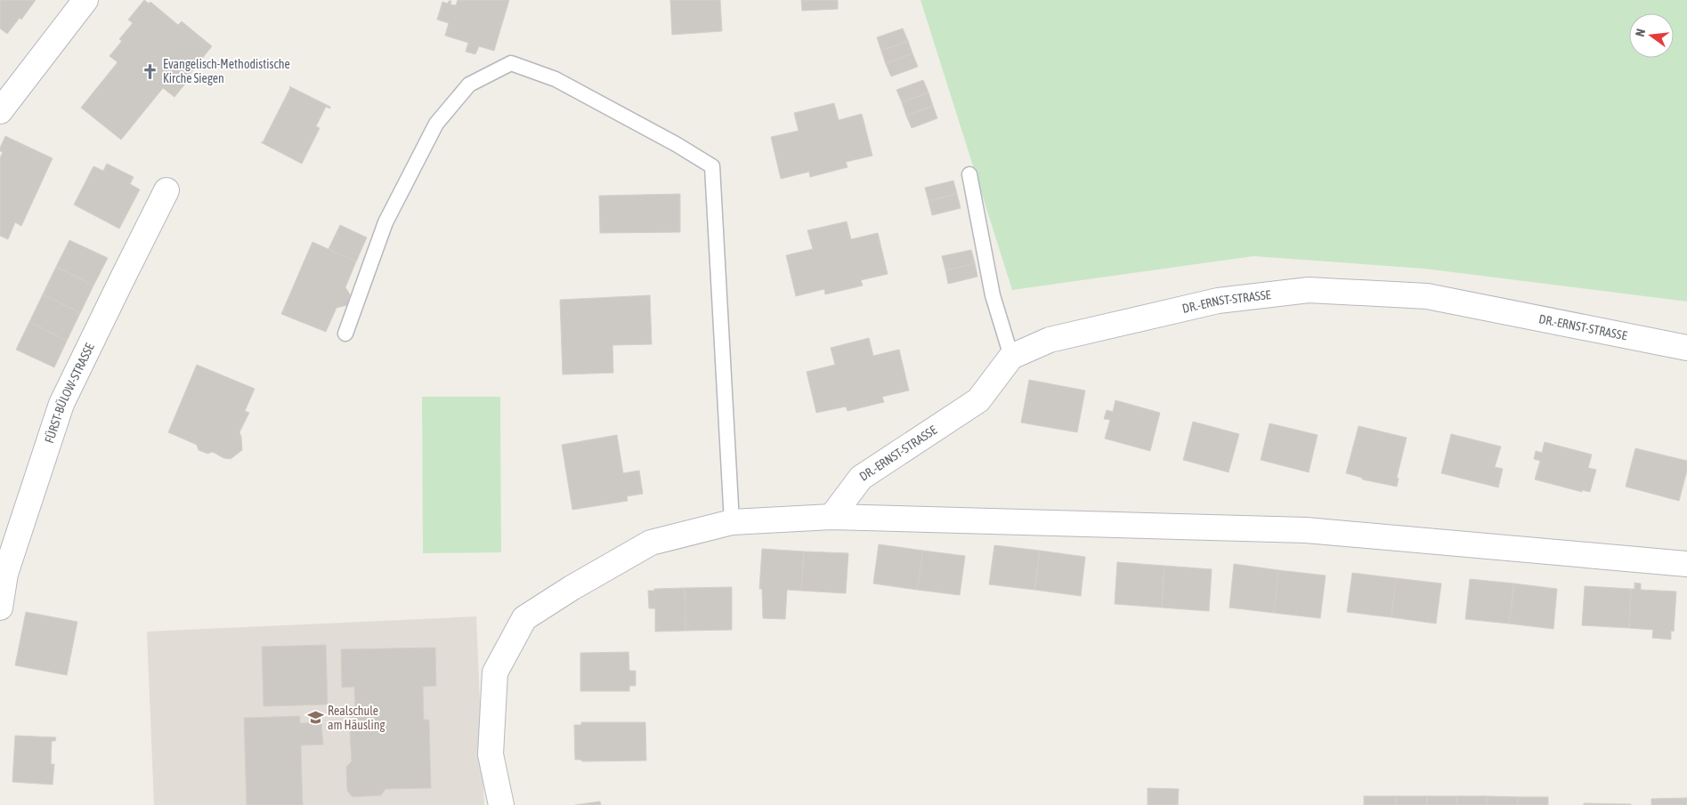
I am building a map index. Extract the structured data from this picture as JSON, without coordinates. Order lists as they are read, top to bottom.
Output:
{
  "streets": {
    "street": ["DR.-ERNST-STRASSE", "FÜRST-BÜLOW-STRASSE"]
  },
  "places": {
    "church": ["Evangelisch-Methodistische Kirche Siegen"],
    "school or university": ["Realschule am Häusling"]
  },
  "north": "left"
}
